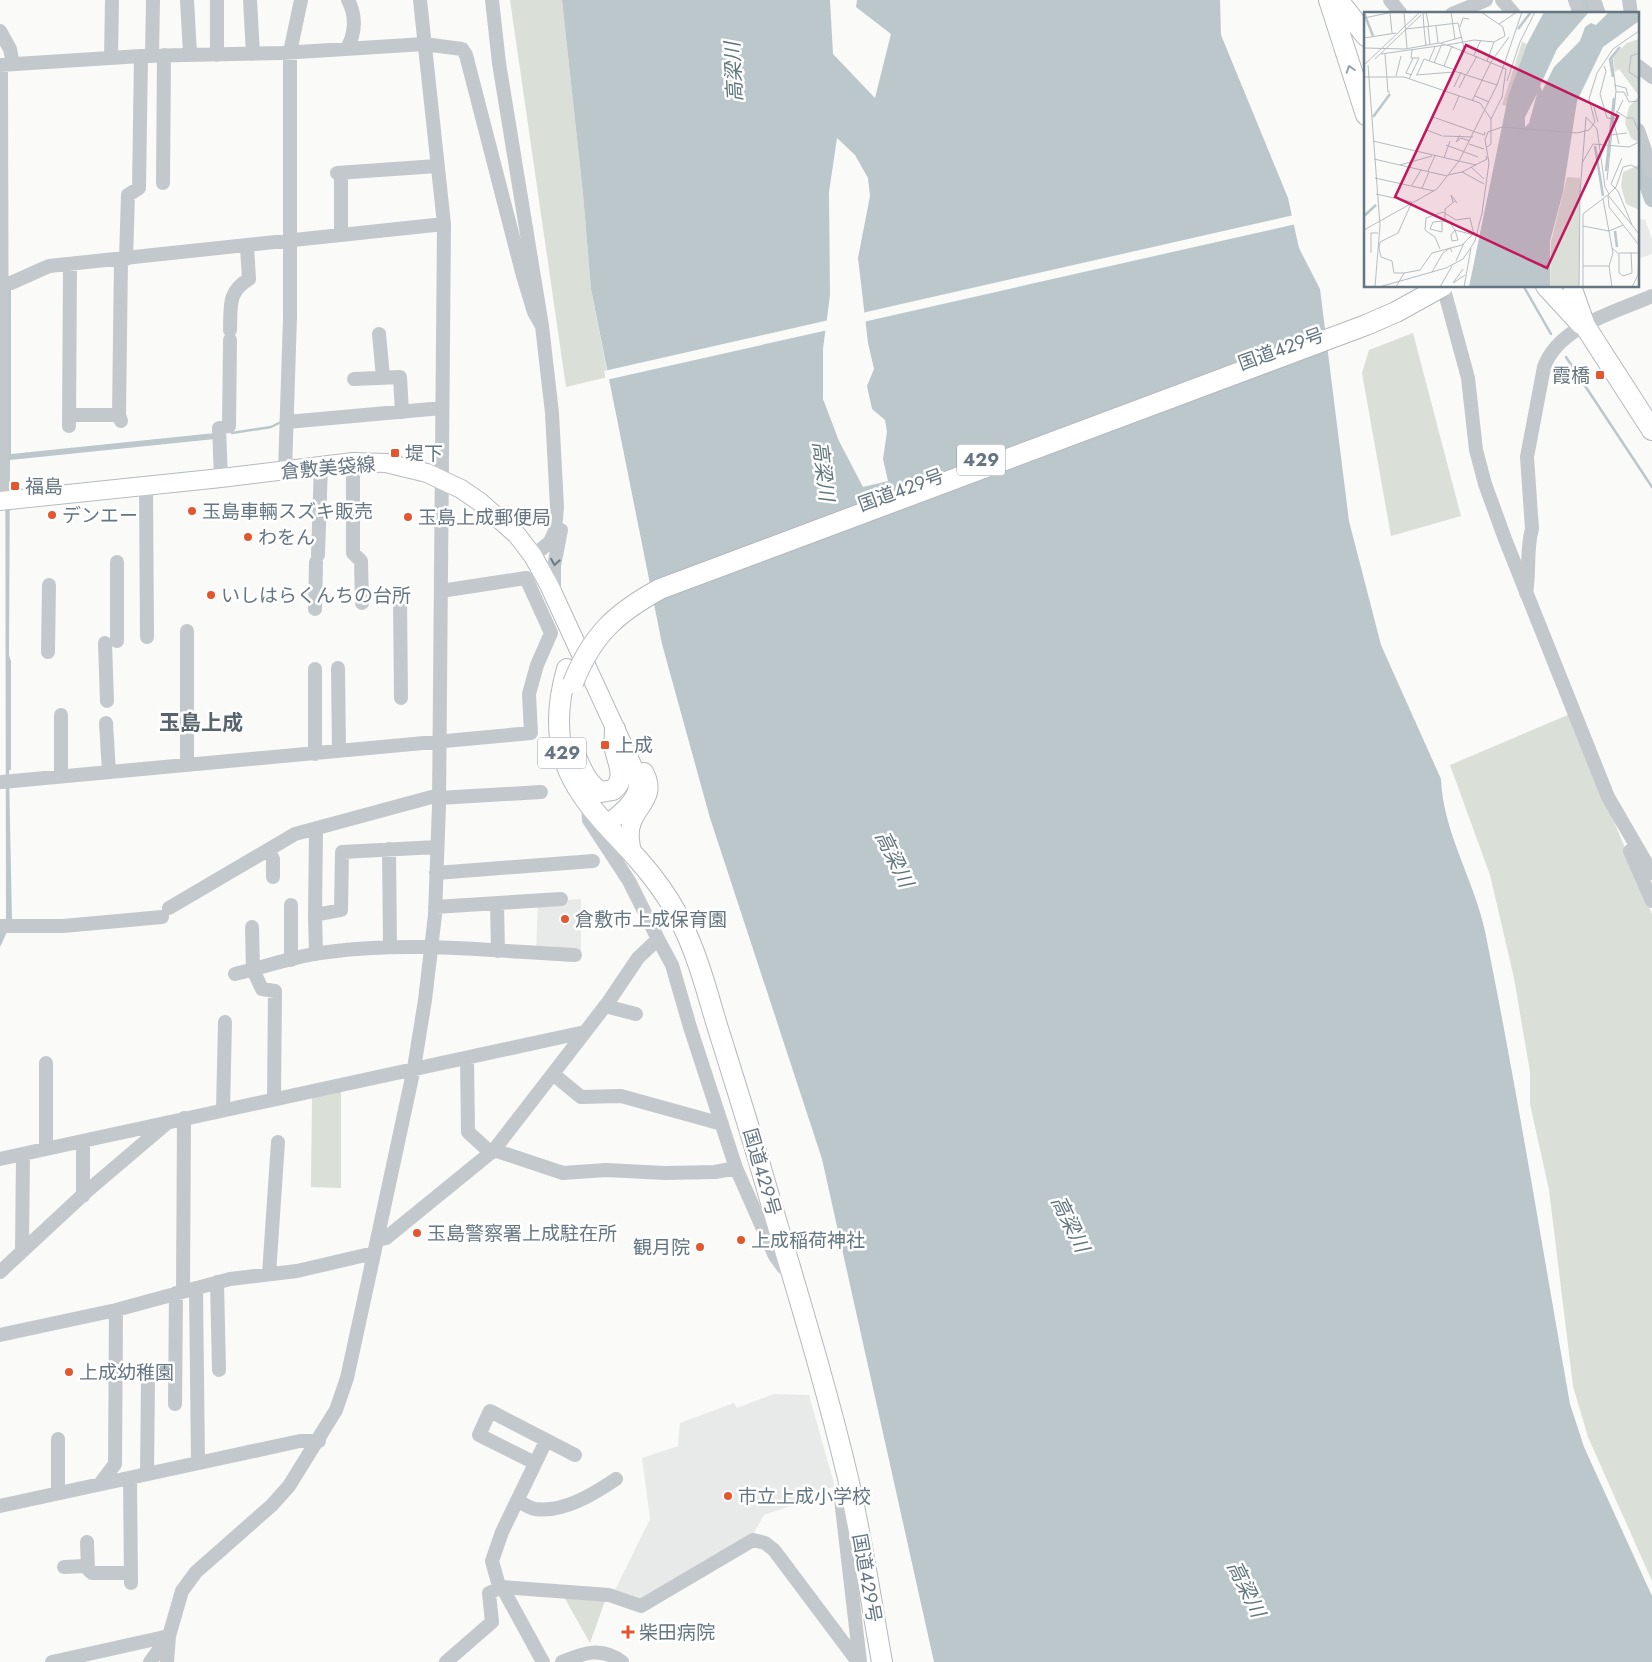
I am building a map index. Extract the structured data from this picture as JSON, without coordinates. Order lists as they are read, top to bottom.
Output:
{
  "streets": {
    "highway": ["国道429号", "429"],
    "main road": ["倉敷美袋線"]
  },
  "crossings": [
    ["国道429号", "倉敷美袋線"]
  ],
  "districts": ["玉島上成"],
  "water": ["高梁川"],
  "places": {
    "transit": [
      "霞橋",
      "堤下",
      "福島",
      "上成"
    ],
    "other": [
      "玉島車輛スズキ販売",
      "デンエー",
      "玉島上成郵便局",
      "わをん",
      "いしはらくんちの台所",
      "倉敷市上成保育園",
      "玉島警察署上成駐在所",
      "上成稲荷神社",
      "観月院",
      "上成幼稚園",
      "市立上成小学校"
    ],
    "health": ["柴田病院"]
  }
}
